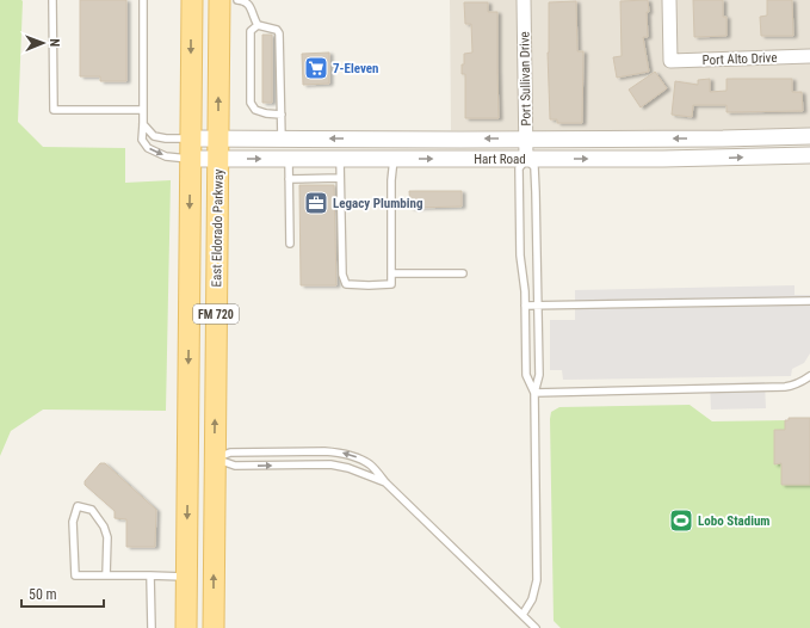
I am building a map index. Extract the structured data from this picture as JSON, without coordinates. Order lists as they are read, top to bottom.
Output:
{
  "streets": {
    "main road": ["East Eldorado Parkway", "FM 720"],
    "street": ["Port Alto Drive", "Port Sullivan Drive", "Hart Road"]
  },
  "crossings": [
    ["Port Sullivan Drive", "Hart Road"],
    ["Hart Road", "East Eldorado Parkway"]
  ],
  "places": {
    "supermarket": ["7-Eleven"],
    "office": ["Legacy Plumbing"],
    "sports": ["Lobo Stadium"]
  },
  "scale_bar": "50 m",
  "north": "right"
}
